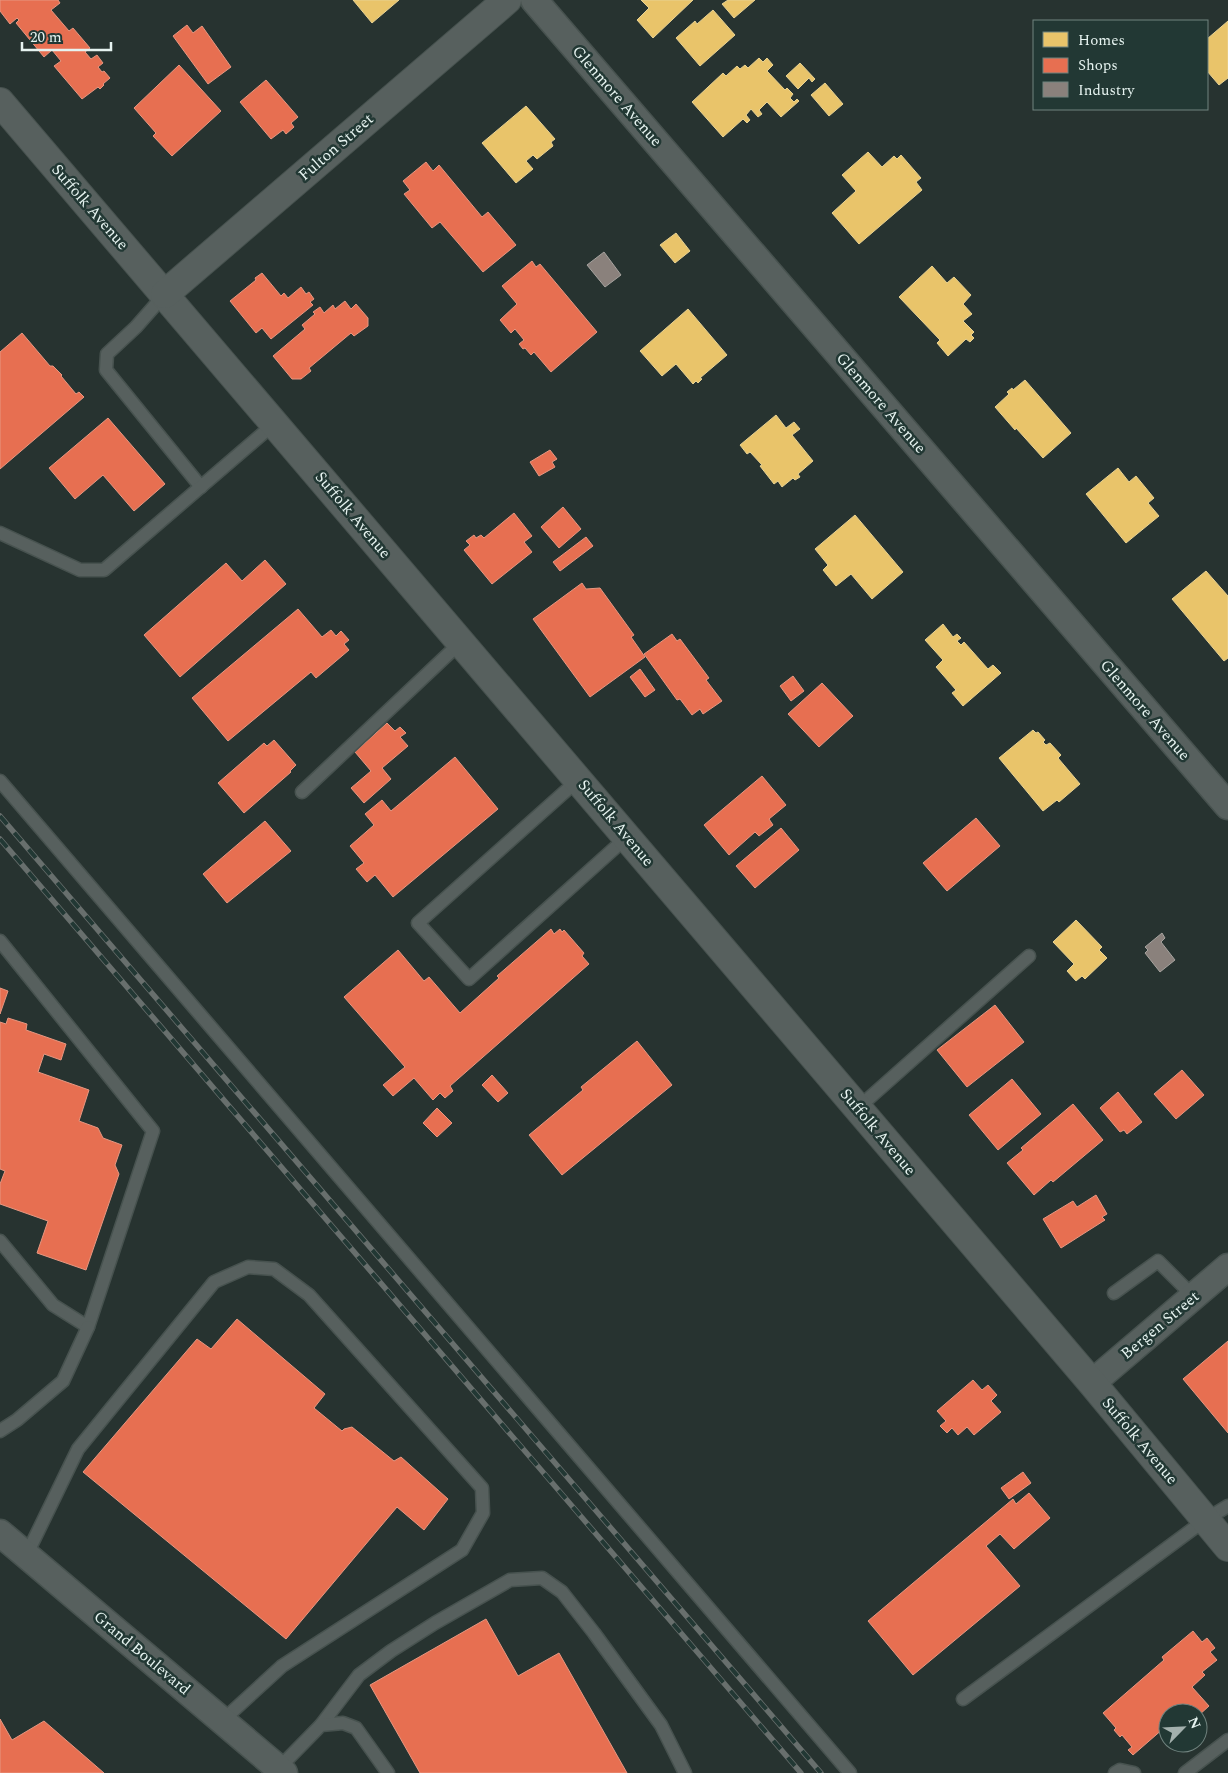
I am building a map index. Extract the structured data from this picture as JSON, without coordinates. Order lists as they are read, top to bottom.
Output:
{
  "streets": {
    "main road": ["Fulton Street", "Suffolk Avenue"],
    "street": ["Glenmore Avenue", "Bergen Street", "Grand Boulevard"]
  },
  "crossings": [
    ["Fulton Street", "Suffolk Avenue"],
    ["Suffolk Avenue", "Bergen Street"]
  ],
  "legend": ["Homes", "Shops", "Industry"],
  "scale_bar": "20 m",
  "north": "top right"
}
